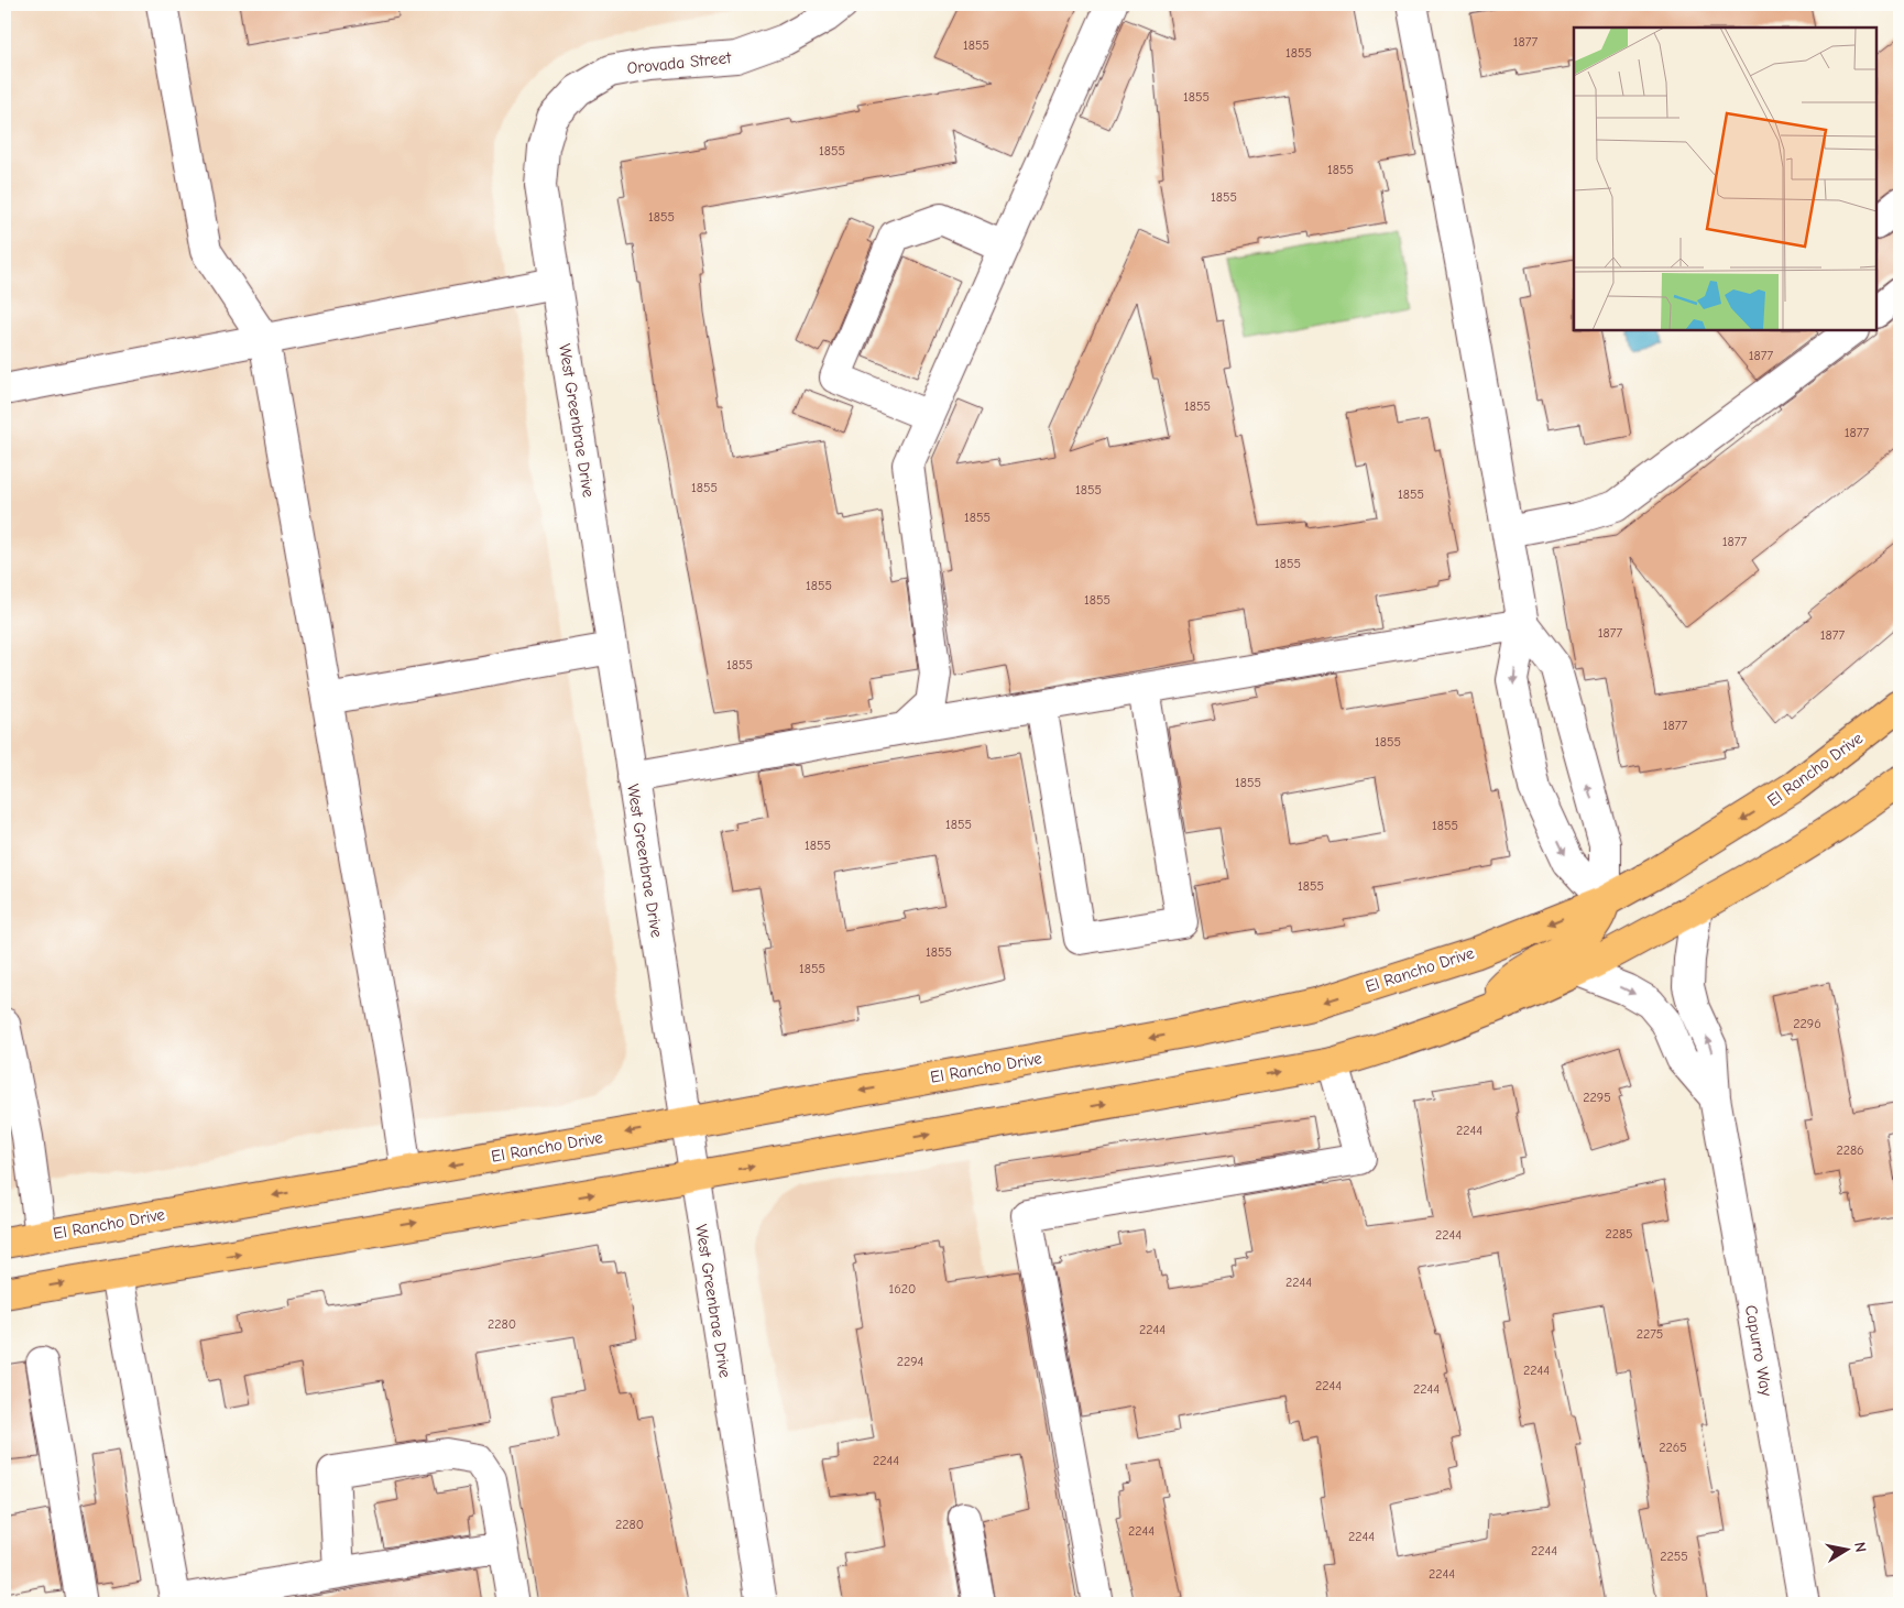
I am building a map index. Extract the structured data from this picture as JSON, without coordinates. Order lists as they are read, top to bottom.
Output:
{
  "streets": {
    "main road": ["El Rancho Drive"],
    "street": ["Orovada Street", "West Greenbrae Drive", "Capurro Way"]
  },
  "crossings": [
    ["Orovada Street", "West Greenbrae Drive"],
    ["West Greenbrae Drive", "El Rancho Drive"]
  ],
  "house_numbers": [
    "1877",
    "1855",
    "1855",
    "1855",
    "1855",
    "1855",
    "1855",
    "1855",
    "1877",
    "1855",
    "1877",
    "1855",
    "1855",
    "1855",
    "1855",
    "1877",
    "1855",
    "1855",
    "1855",
    "1877",
    "1877",
    "1855",
    "1877",
    "1855",
    "1855",
    "1855",
    "1855",
    "1855",
    "1855",
    "1855",
    "1855",
    "2296",
    "2295",
    "2244",
    "2286",
    "2285",
    "2244",
    "2244",
    "1620",
    "2280",
    "2244",
    "2275",
    "2294",
    "2244",
    "2244",
    "2244",
    "2265",
    "2244",
    "2280",
    "2244",
    "2244",
    "2244",
    "2255",
    "2244"
  ],
  "north": "right"
}
